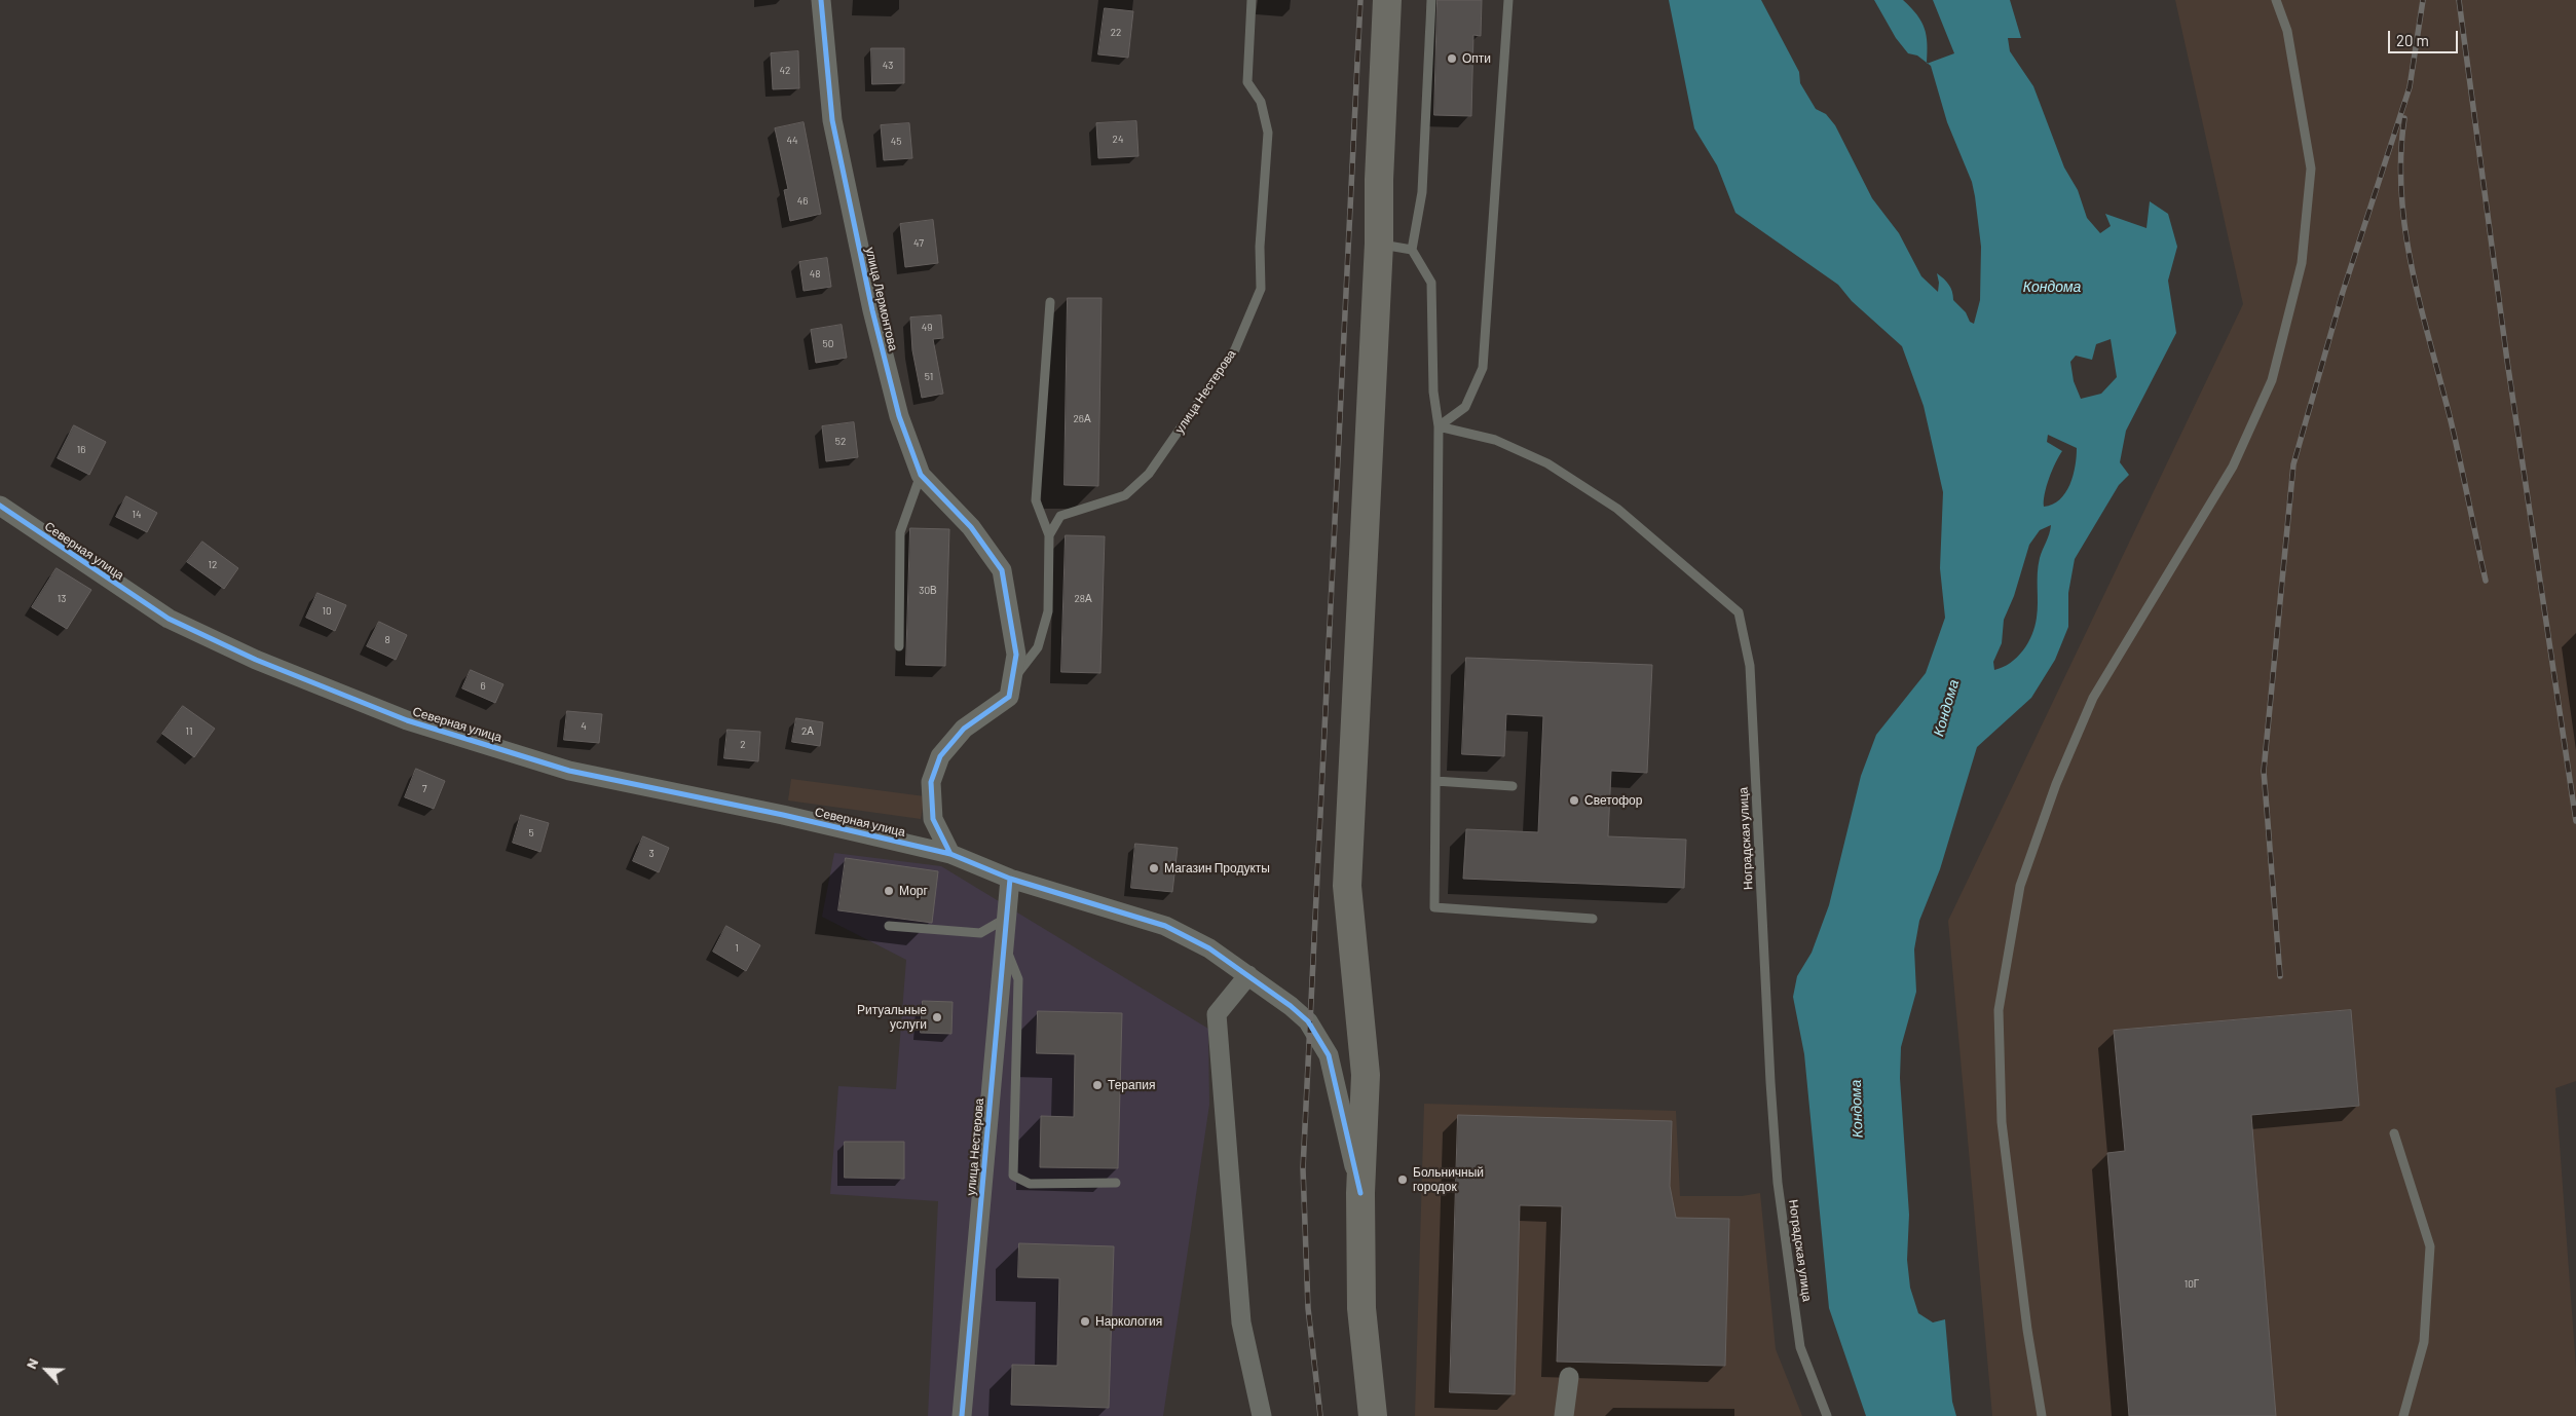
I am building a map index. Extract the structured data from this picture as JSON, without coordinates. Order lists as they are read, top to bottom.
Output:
{
  "streets": {
    "street": ["улица Лермонтова", "улица Нестерова", "Северная улица"],
    "lane": ["Ноградская улица"]
  },
  "water": ["Кондома"],
  "places": [
    "Опти",
    "Светофор",
    "Магазин Продукты",
    "Морг",
    "Ритуальные услуги",
    "Терапия",
    "Больничный городок",
    "Наркология"
  ],
  "house_numbers": [
    "22",
    "43",
    "42",
    "24",
    "44",
    "45",
    "46",
    "47",
    "48",
    "49",
    "50",
    "51",
    "26А",
    "52",
    "16",
    "14",
    "12",
    "30В",
    "13",
    "28А",
    "10",
    "8",
    "6",
    "4",
    "11",
    "2А",
    "2",
    "7",
    "5",
    "3",
    "1",
    "10Г"
  ],
  "scale_bar": "20 m",
  "north": "top left"
}
